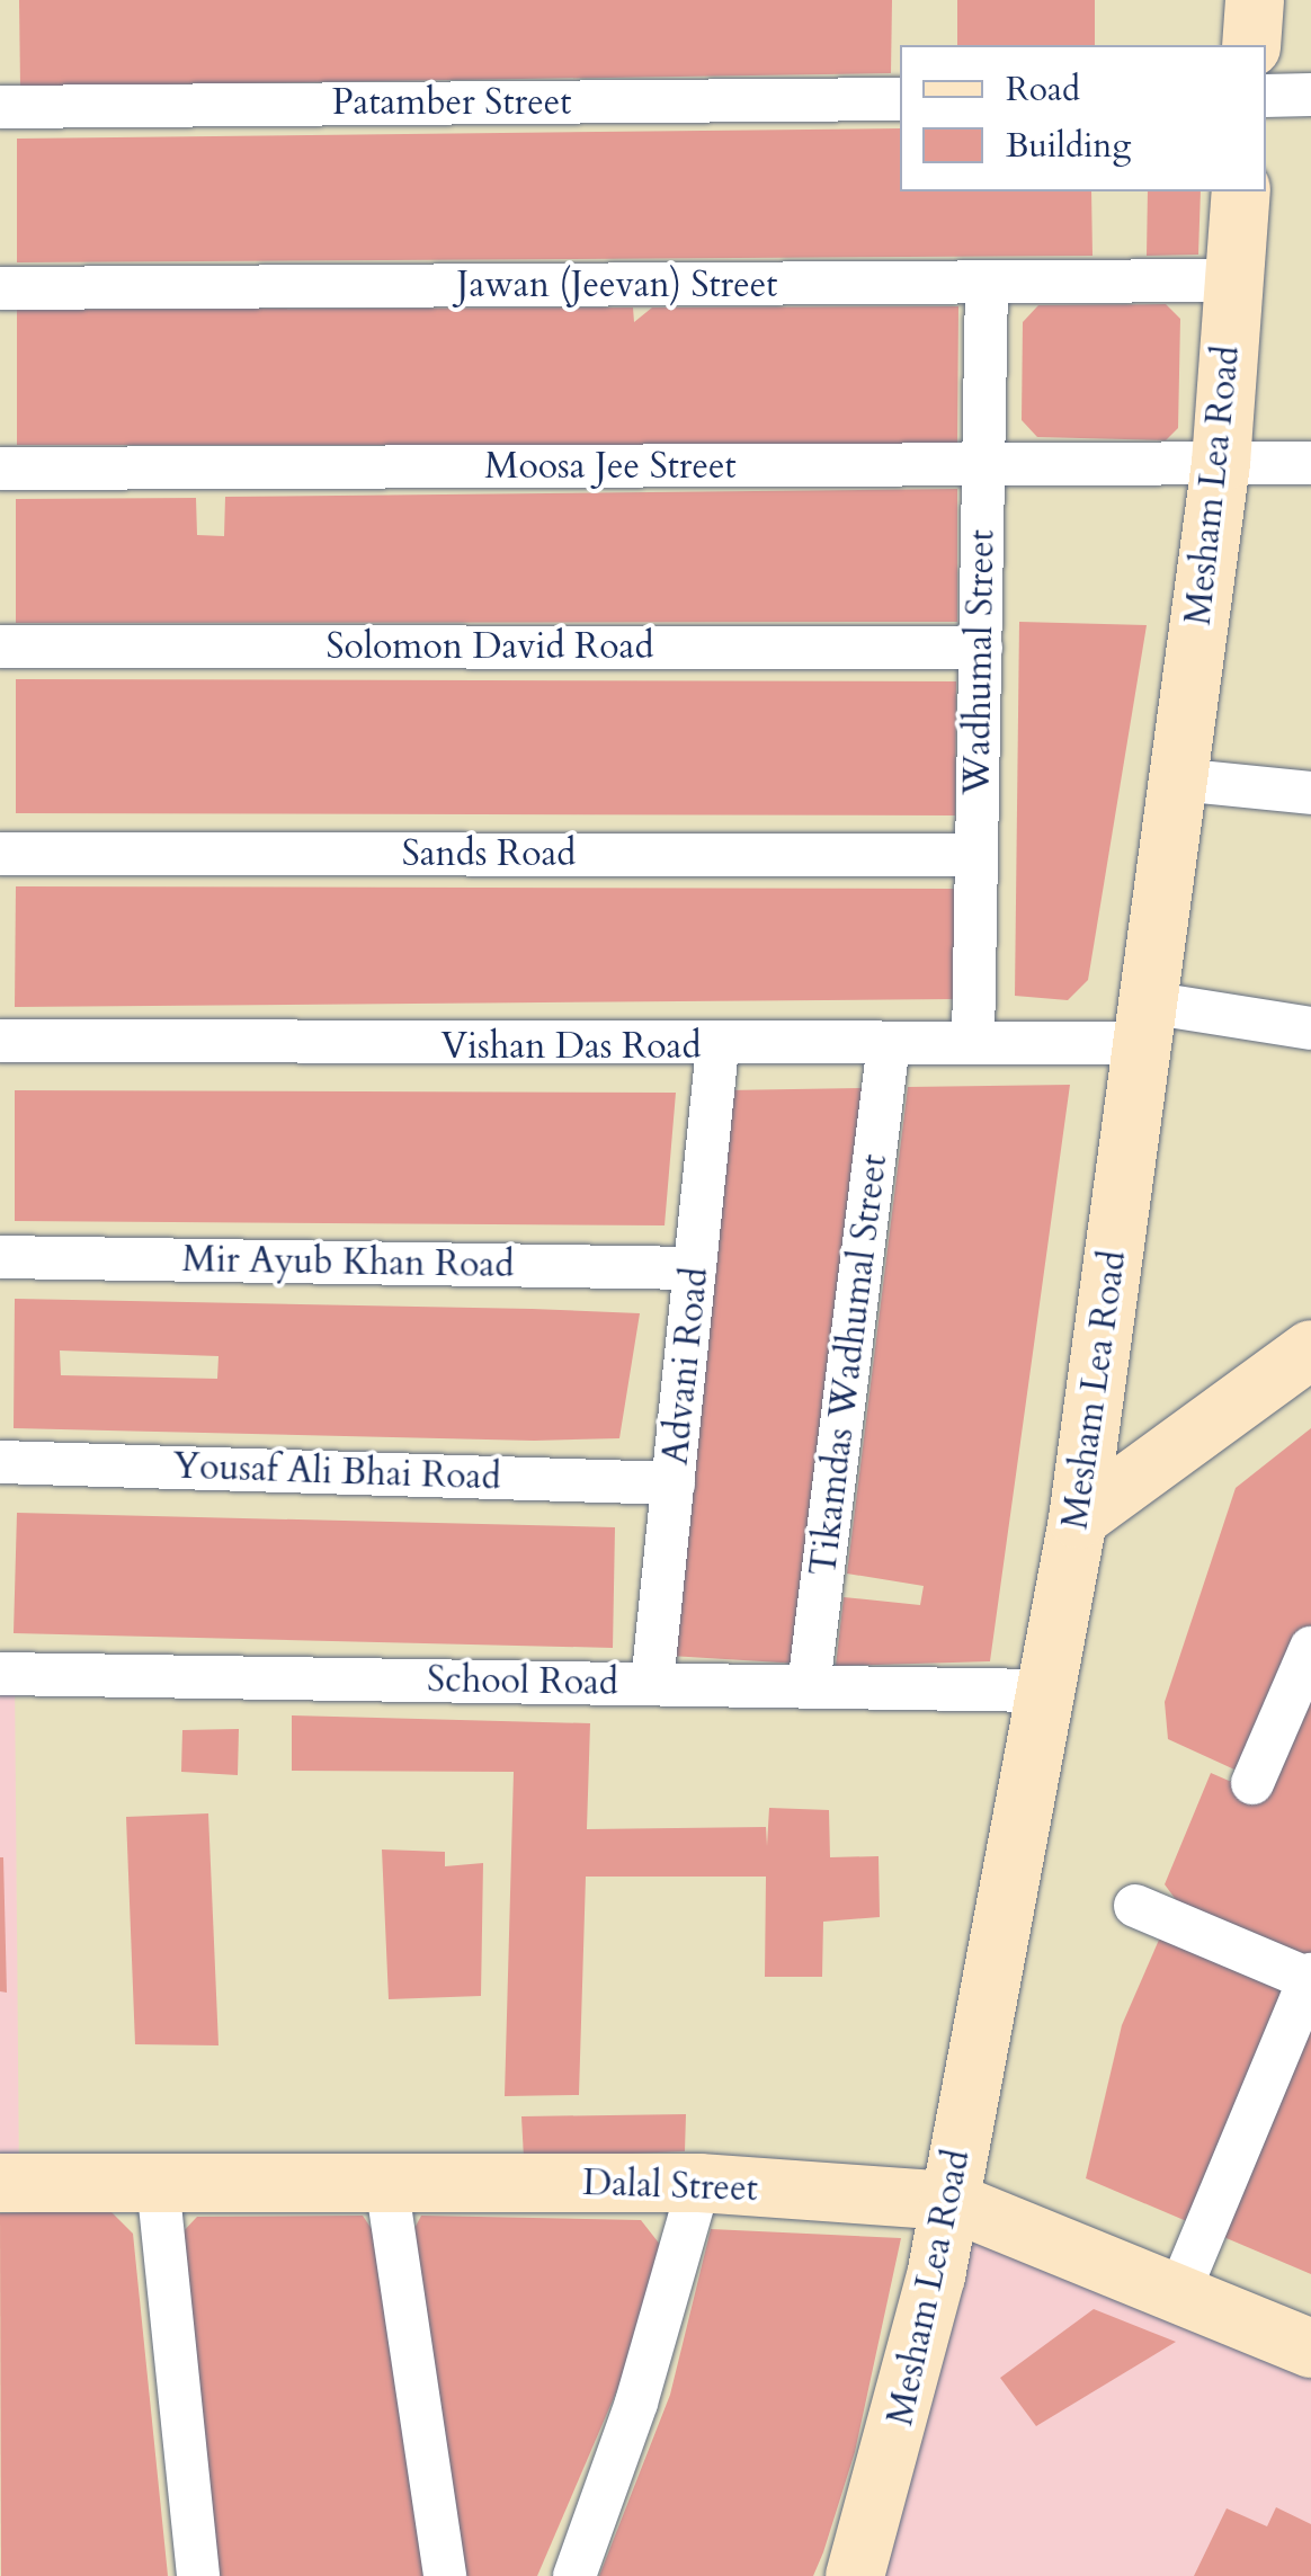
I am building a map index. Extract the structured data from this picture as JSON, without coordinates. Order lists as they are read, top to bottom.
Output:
{
  "streets": {
    "street": [
      "Patamber Street",
      "Jawan (Jeevan) Street",
      "Moosa Jee Street",
      "Mesham Lea Road",
      "Solomon David Road",
      "Wadhumal Street",
      "Sands Road",
      "Vishan Das Road",
      "Mir Ayub Khan Road",
      "Tikamdas Wadhumal Street",
      "Advani Road",
      "Yousaf Ali Bhai Road",
      "School Road",
      "Dalal Street"
    ]
  },
  "crossings": [
    ["Jawan (Jeevan) Street", "Mesham Lea Road"],
    ["Jawan (Jeevan) Street", "Wadhumal Street"],
    ["Moosa Jee Street", "Mesham Lea Road"],
    ["Moosa Jee Street", "Wadhumal Street"],
    ["Mesham Lea Road", "Vishan Das Road"],
    ["Mesham Lea Road", "School Road"],
    ["Mesham Lea Road", "Dalal Street"],
    ["Solomon David Road", "Wadhumal Street"],
    ["Wadhumal Street", "Sands Road"],
    ["Wadhumal Street", "Vishan Das Road"],
    ["Vishan Das Road", "Tikamdas Wadhumal Street"],
    ["Vishan Das Road", "Advani Road"],
    ["Mir Ayub Khan Road", "Advani Road"],
    ["Tikamdas Wadhumal Street", "School Road"],
    ["Advani Road", "Yousaf Ali Bhai Road"],
    ["Advani Road", "School Road"]
  ],
  "legend": ["Road", "Building"]
}
